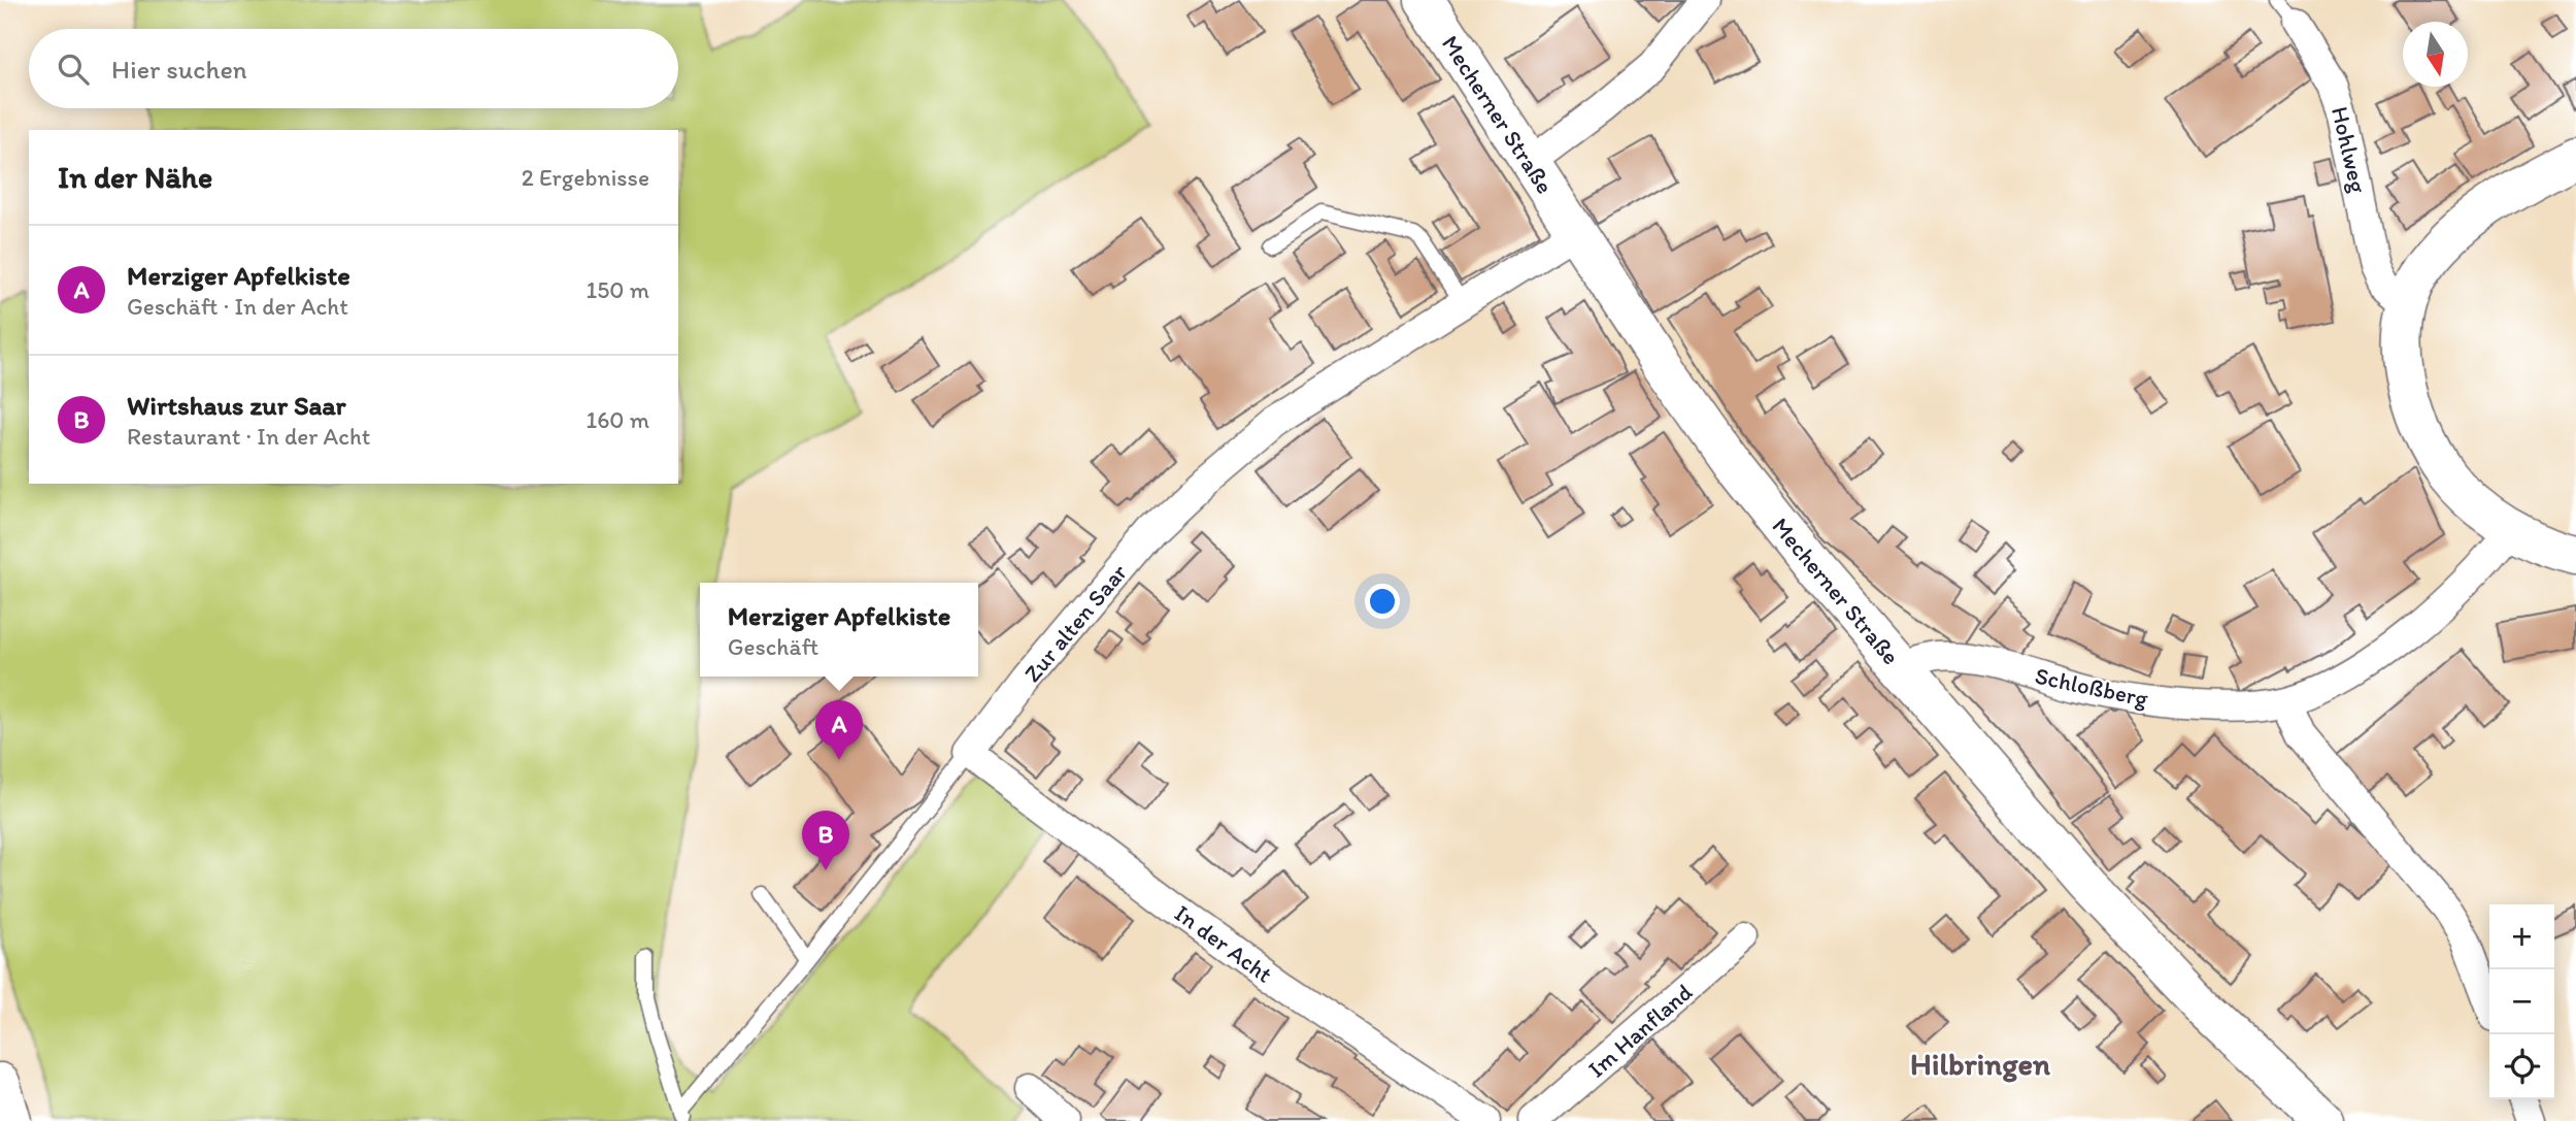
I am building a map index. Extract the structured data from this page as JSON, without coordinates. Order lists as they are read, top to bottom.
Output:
{
  "streets": {
    "main road": ["Mecherner Straße"],
    "street": [
      "Hohlweg",
      "Zur alten Saar",
      "Schloßberg",
      "In der Acht",
      "Im Hanfland"
    ]
  },
  "crossings": [
    ["Mecherner Straße", "Zur alten Saar"],
    ["Mecherner Straße", "Schloßberg"],
    ["Zur alten Saar", "In der Acht"]
  ],
  "districts": ["Hilbringen"],
  "north": "bottom",
  "page": {
    "search": "Hier suchen",
    "heading": ["In der Nähe", "2 Ergebnisse"],
    "list": [
      {
        "mark": "A",
        "name": "Merziger Apfelkiste",
        "note": "Geschäft · In der Acht",
        "value": "150 m"
      },
      {
        "mark": "B",
        "name": "Wirtshaus zur Saar",
        "note": "Restaurant · In der Acht",
        "value": "160 m"
      }
    ],
    "popup": ["Merziger Apfelkiste", "Geschäft"],
    "pins": ["A", "B"],
    "map_buttons": ["+", "−"]
  }
}
